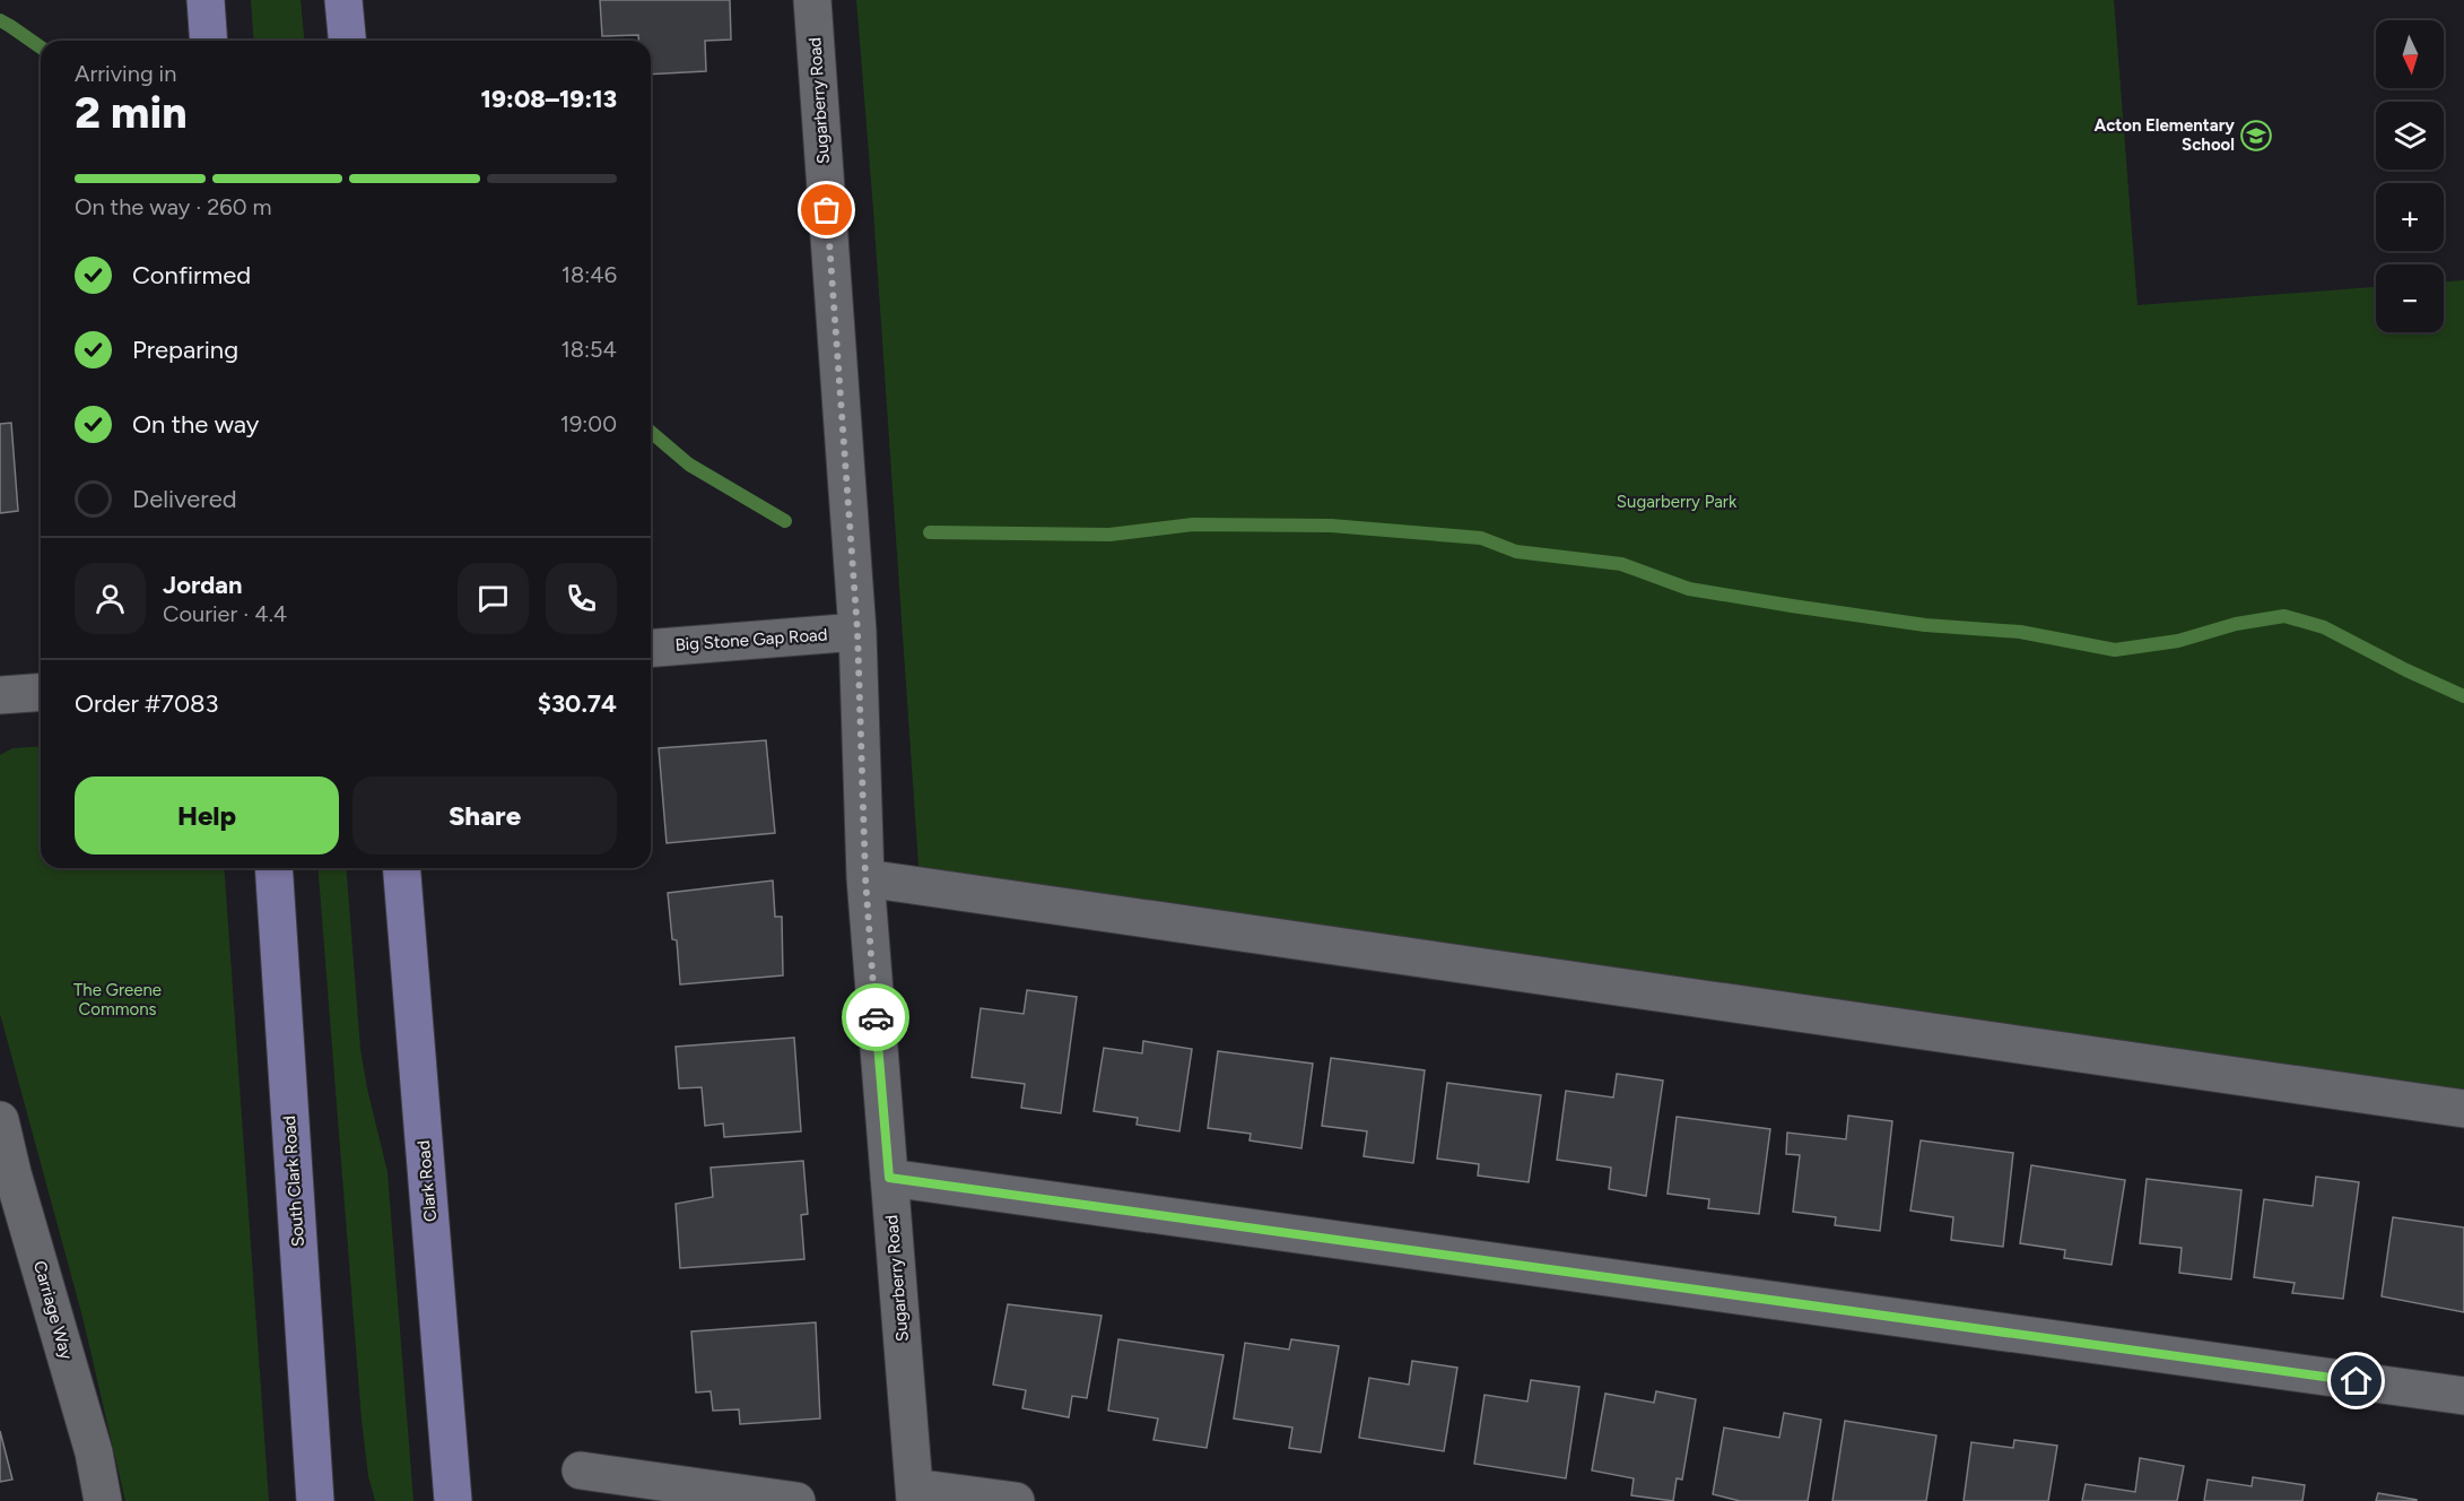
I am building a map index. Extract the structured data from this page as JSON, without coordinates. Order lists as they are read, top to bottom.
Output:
{
  "streets": {
    "main road": ["South Clark Road", "Clark Road"],
    "street": ["Sugarberry Road", "Big Stone Gap Road", "Carriage Way"]
  },
  "crossings": [
    ["Sugarberry Road", "Big Stone Gap Road"]
  ],
  "parks": ["Sugarberry Park", "The Greene Commons"],
  "places": {
    "school or university": ["Acton Elementary School"]
  },
  "north": "bottom",
  "page": {
    "map_buttons": ["+", "−"],
    "heading": ["2 min", "Arriving in", "19:08–19:13"],
    "panel": [
      "Jordan",
      "Courier · 4.4",
      "Order #7083",
      "$30.74"
    ],
    "bar": "On the way · 260 m",
    "list": [
      ["Confirmed", "18:46"],
      ["Preparing", "18:54"],
      ["On the way", "19:00"],
      "Delivered"
    ],
    "buttons": ["Help", "Share"]
  }
}
